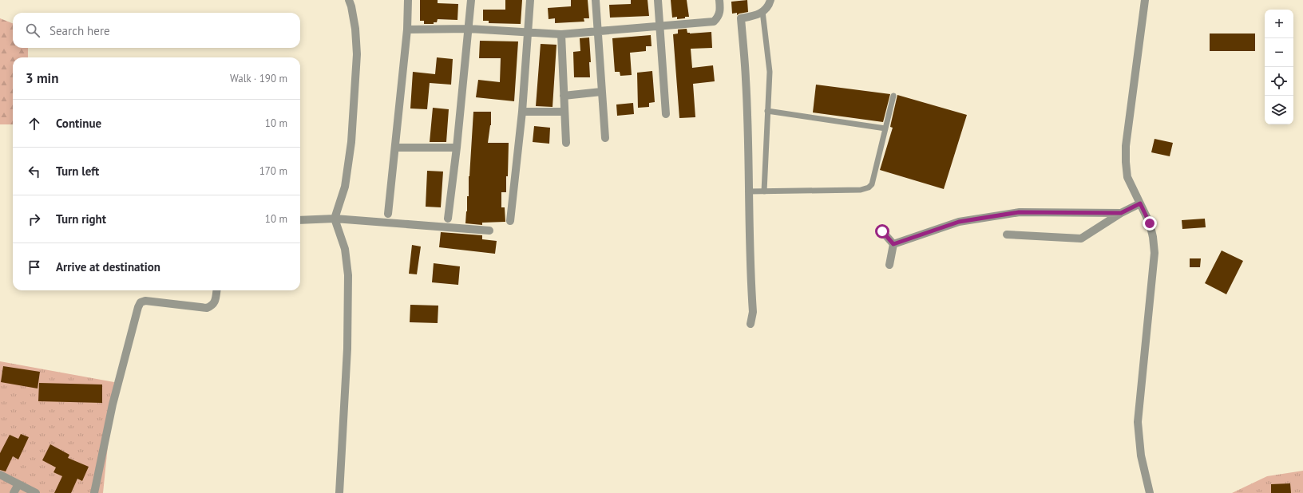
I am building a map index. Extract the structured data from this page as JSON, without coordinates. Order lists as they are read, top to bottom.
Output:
{
  "page": {
    "map_buttons": ["+", "−"],
    "search": "Search here",
    "heading": ["3 min", "Walk · 190 m"],
    "list": [
      ["Continue", "10 m"],
      ["Turn left", "170 m"],
      ["Turn right", "10 m"],
      "Arrive at destination"
    ]
  }
}
